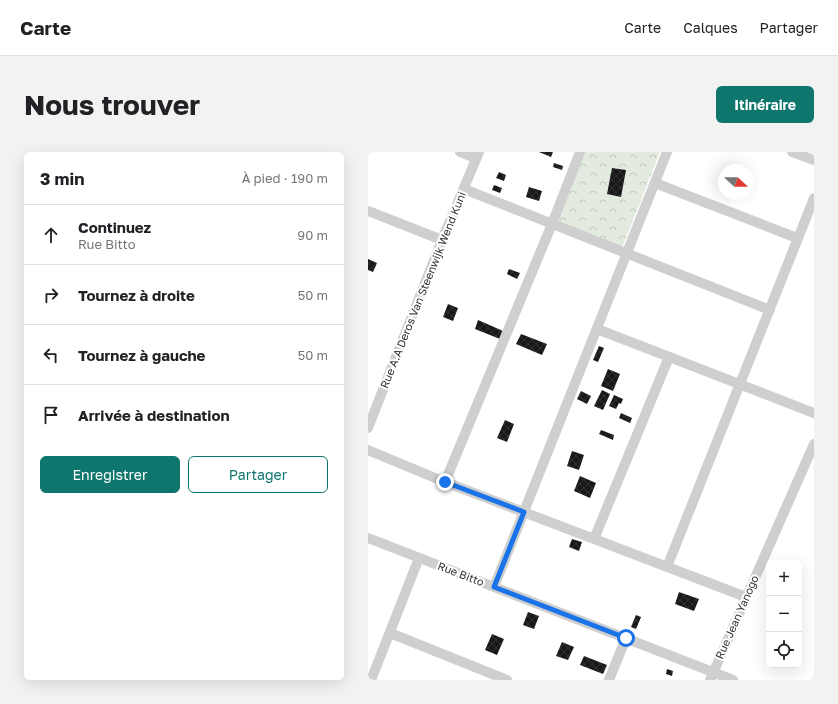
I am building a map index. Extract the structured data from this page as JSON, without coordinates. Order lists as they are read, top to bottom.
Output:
{
  "streets": {
    "street": ["Rue A.A Deros Van Steenwijk Wend Kuni", "Rue Bitto", "Rue Jean Yanogo"]
  },
  "crossings": [
    ["Rue Bitto", "Rue Jean Yanogo"]
  ],
  "north": "right",
  "page": {
    "header": "Carte",
    "nav": ["Carte", "Calques", "Partager"],
    "buttons": [
      "Itinéraire",
      ["Enregistrer", "Partager"]
    ],
    "title": "Nous trouver",
    "heading": ["3 min", "À pied · 190 m"],
    "list": [
      ["Continuez", "Rue Bitto", "90 m"],
      ["Tournez à droite", "50 m"],
      ["Tournez à gauche", "50 m"],
      "Arrivée à destination"
    ],
    "map_buttons": ["+", "−"]
  }
}
